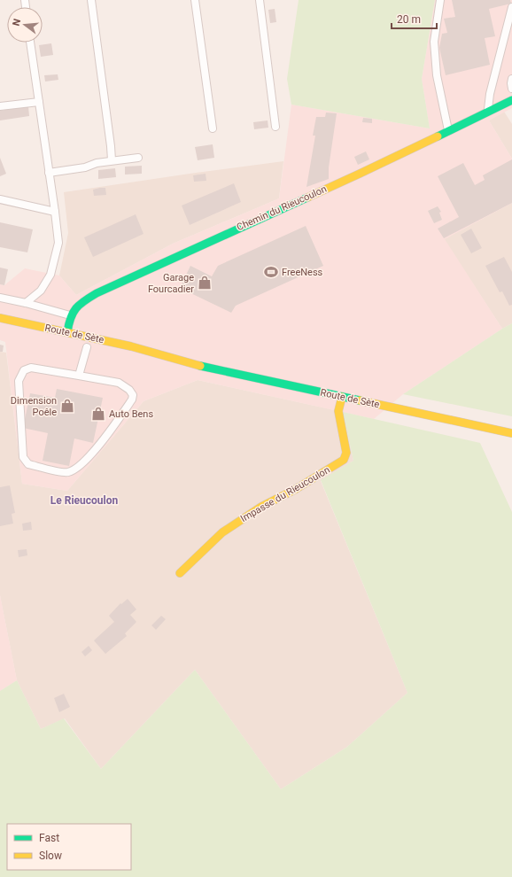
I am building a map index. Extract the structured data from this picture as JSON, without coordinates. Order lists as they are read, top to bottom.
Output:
{
  "streets": {
    "street": ["Chemin du Rieucoulon", "Route de Sète", "Impasse du Rieucoulon"]
  },
  "crossings": [
    ["Chemin du Rieucoulon", "Route de Sète"],
    ["Route de Sète", "Impasse du Rieucoulon"]
  ],
  "districts": ["Le Rieucoulon"],
  "places": {
    "sports": ["FreeNess"],
    "shop": ["Garage Fourcadier", "Dimension Poêle", "Auto Bens"]
  },
  "legend": ["Fast", "Slow"],
  "scale_bar": "20 m",
  "north": "left"
}
